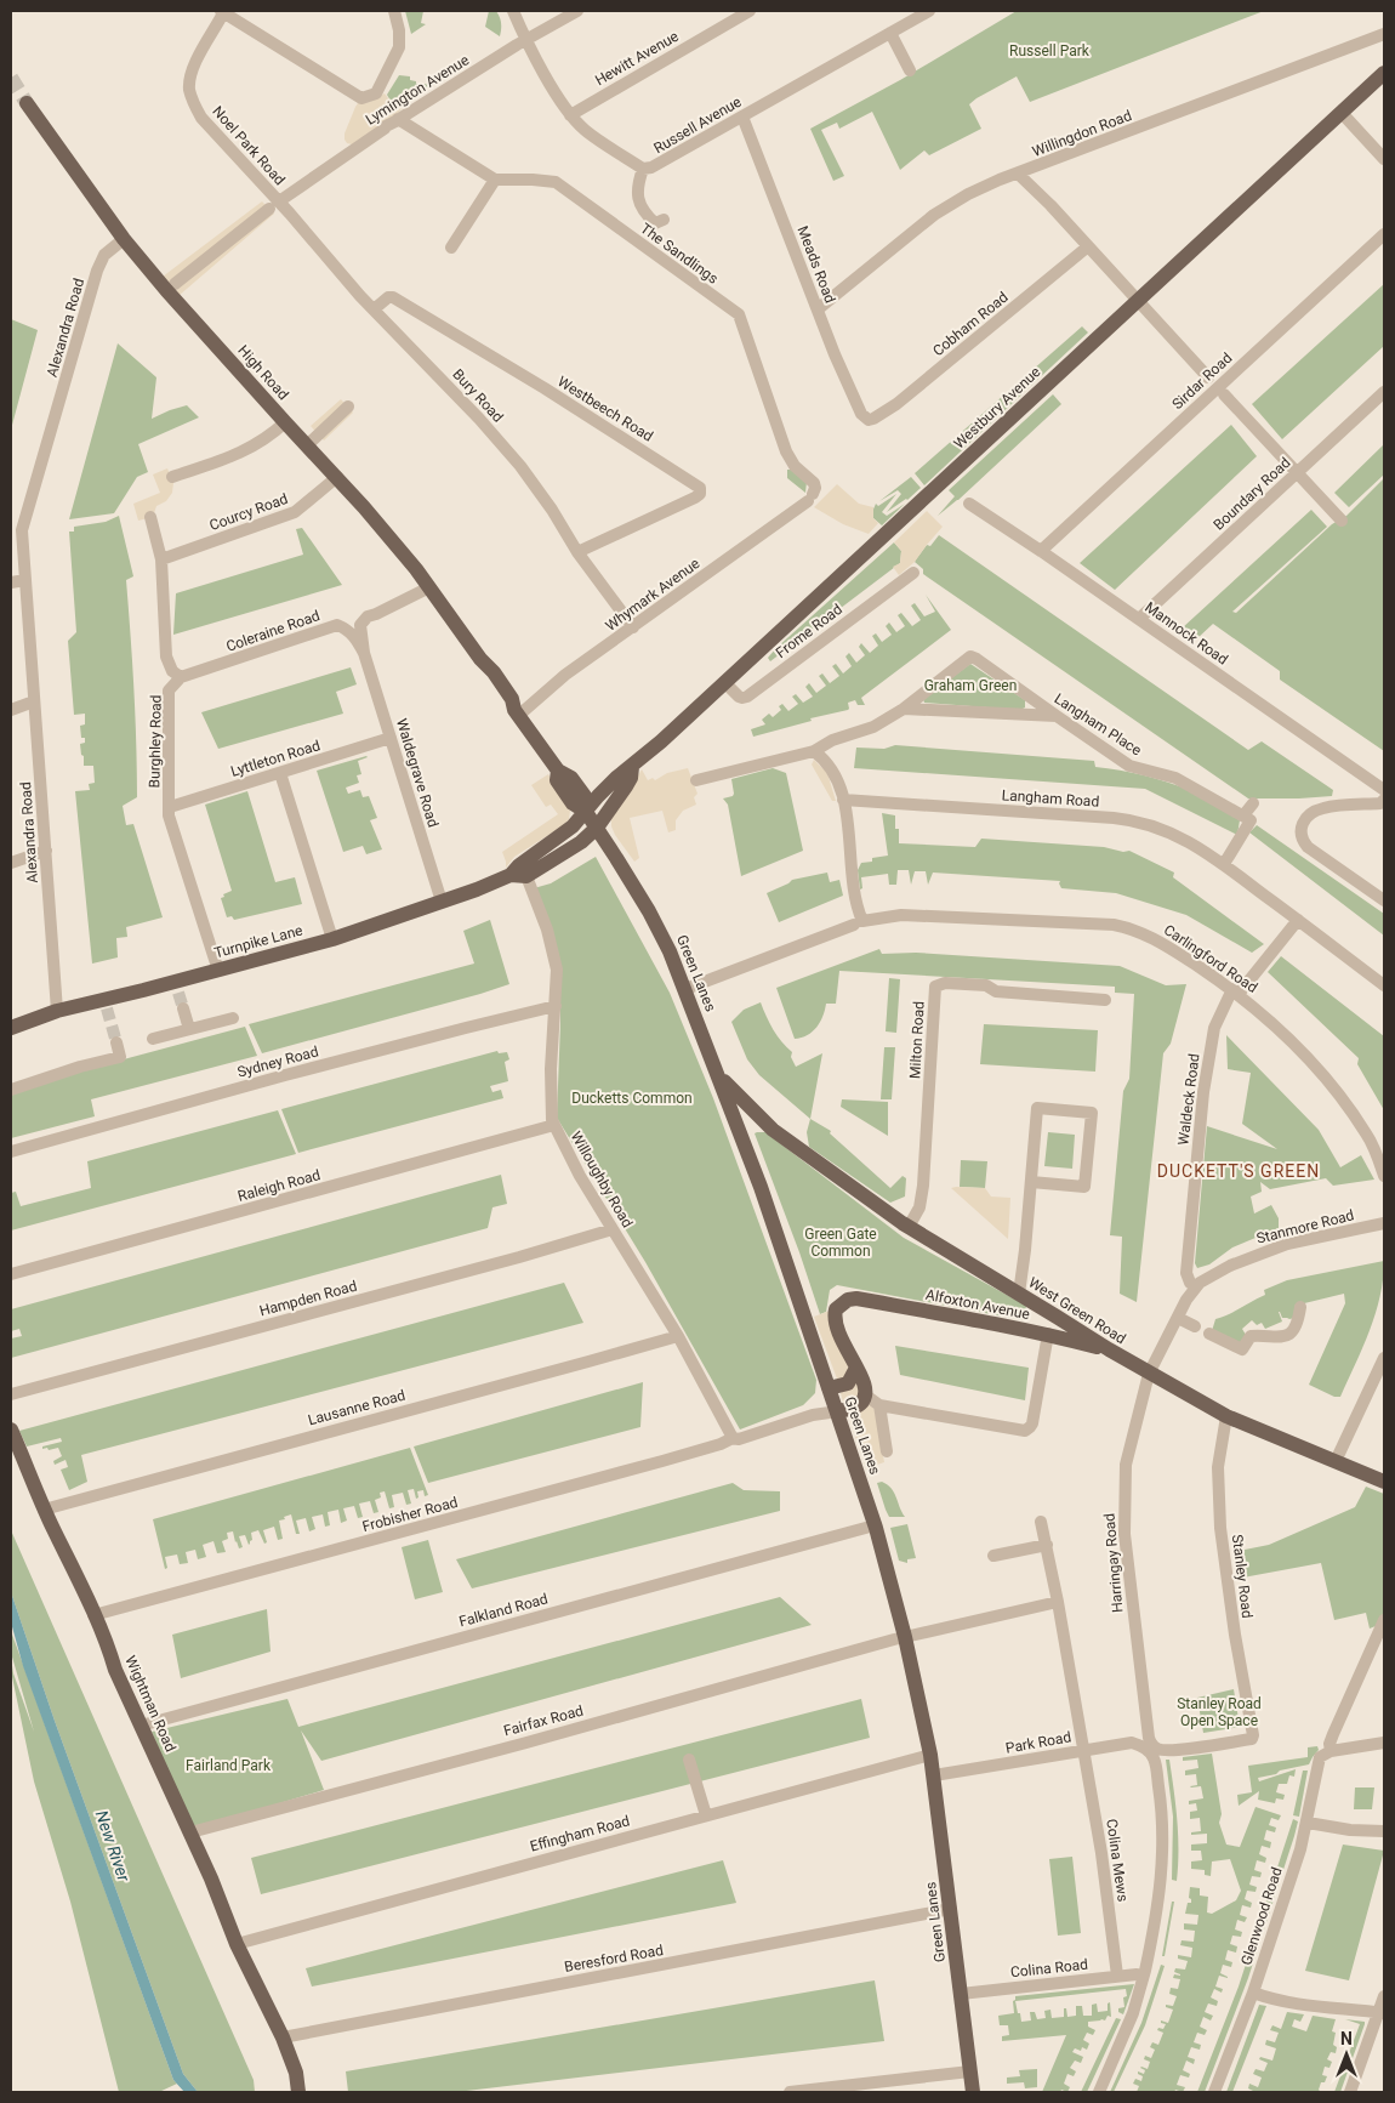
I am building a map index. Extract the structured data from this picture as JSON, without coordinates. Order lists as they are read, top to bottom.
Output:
{
  "streets": {
    "main road": [
      "High Road",
      "Westbury Avenue",
      "Turnpike Lane",
      "Green Lanes",
      "Alfoxton Avenue",
      "West Green Road",
      "Wightman Road"
    ],
    "street": [
      "Hewitt Avenue",
      "Lymington Avenue",
      "Russell Avenue",
      "Willingdon Road",
      "Noel Park Road",
      "The Sandlings",
      "Meads Road",
      "Cobham Road",
      "Alexandra Road",
      "Sirdar Road",
      "Bury Road",
      "Westbeech Road",
      "Boundary Road",
      "Courcy Road",
      "Whymark Avenue",
      "Coleraine Road",
      "Frome Road",
      "Mannock Road",
      "Langham Place",
      "Burghley Road",
      "Lyttleton Road",
      "Waldegrave Road",
      "Langham Road",
      "Carlingford Road",
      "Milton Road",
      "Sydney Road",
      "Waldeck Road",
      "Willoughby Road",
      "Raleigh Road",
      "Stanmore Road",
      "Hampden Road",
      "Lausanne Road",
      "Frobisher Road",
      "Harringay Road",
      "Stanley Road",
      "Falkland Road",
      "Fairfax Road",
      "Park Road",
      "Effingham Road",
      "Colina Mews",
      "Glenwood Road",
      "Beresford Road",
      "Colina Road"
    ]
  },
  "crossings": [
    ["Hewitt Avenue", "Russell Avenue"],
    ["Lymington Avenue", "Russell Avenue"],
    ["Lymington Avenue", "Noel Park Road"],
    ["Lymington Avenue", "Bury Road"],
    ["Russell Avenue", "Meads Road"],
    ["Willingdon Road", "Meads Road"],
    ["Noel Park Road", "Bury Road"],
    ["The Sandlings", "Whymark Avenue"],
    ["Meads Road", "Cobham Road"],
    ["Alexandra Road", "High Road"],
    ["Alexandra Road", "Turnpike Lane"],
    ["High Road", "Westbury Avenue"],
    ["High Road", "Courcy Road"],
    ["High Road", "Whymark Avenue"],
    ["High Road", "Turnpike Lane"],
    ["High Road", "Green Lanes"],
    ["Sirdar Road", "Mannock Road"],
    ["Bury Road", "Westbeech Road"],
    ["Bury Road", "Whymark Avenue"],
    ["Westbury Avenue", "Frome Road"],
    ["Westbury Avenue", "Turnpike Lane"],
    ["Westbury Avenue", "Green Lanes"],
    ["Boundary Road", "Mannock Road"],
    ["Coleraine Road", "Burghley Road"],
    ["Coleraine Road", "Waldegrave Road"],
    ["Burghley Road", "Lyttleton Road"],
    ["Burghley Road", "Turnpike Lane"],
    ["Lyttleton Road", "Waldegrave Road"],
    ["Waldegrave Road", "Turnpike Lane"],
    ["Langham Road", "Waldeck Road"],
    ["Turnpike Lane", "Green Lanes"],
    ["Turnpike Lane", "Willoughby Road"],
    ["Carlingford Road", "Green Lanes"],
    ["Carlingford Road", "Waldeck Road"],
    ["Green Lanes", "West Green Road"],
    ["Green Lanes", "Frobisher Road"],
    ["Green Lanes", "Falkland Road"],
    ["Green Lanes", "Fairfax Road"],
    ["Green Lanes", "Park Road"],
    ["Green Lanes", "Effingham Road"],
    ["Green Lanes", "Beresford Road"],
    ["Green Lanes", "Colina Road"],
    ["Milton Road", "West Green Road"],
    ["Sydney Road", "Willoughby Road"],
    ["Waldeck Road", "Stanmore Road"],
    ["Willoughby Road", "Raleigh Road"],
    ["Willoughby Road", "Hampden Road"],
    ["Willoughby Road", "Lausanne Road"],
    ["Willoughby Road", "Frobisher Road"],
    ["Alfoxton Avenue", "West Green Road"],
    ["West Green Road", "Harringay Road"],
    ["West Green Road", "Stanley Road"],
    ["Lausanne Road", "Wightman Road"],
    ["Frobisher Road", "Wightman Road"],
    ["Harringay Road", "Park Road"],
    ["Harringay Road", "Colina Road"],
    ["Stanley Road", "Park Road"],
    ["Falkland Road", "Wightman Road"],
    ["Wightman Road", "Fairfax Road"],
    ["Wightman Road", "Effingham Road"],
    ["Wightman Road", "Beresford Road"],
    ["Fairfax Road", "Colina Mews"],
    ["Park Road", "Colina Mews"],
    ["Colina Mews", "Colina Road"]
  ],
  "districts": ["DUCKETT'S GREEN"],
  "water": ["New River"],
  "parks": [
    "Russell Park",
    "Graham Green",
    "Ducketts Common",
    "Green Gate Common",
    "Stanley Road Open Space",
    "Fairland Park"
  ],
  "north": "top"
}
